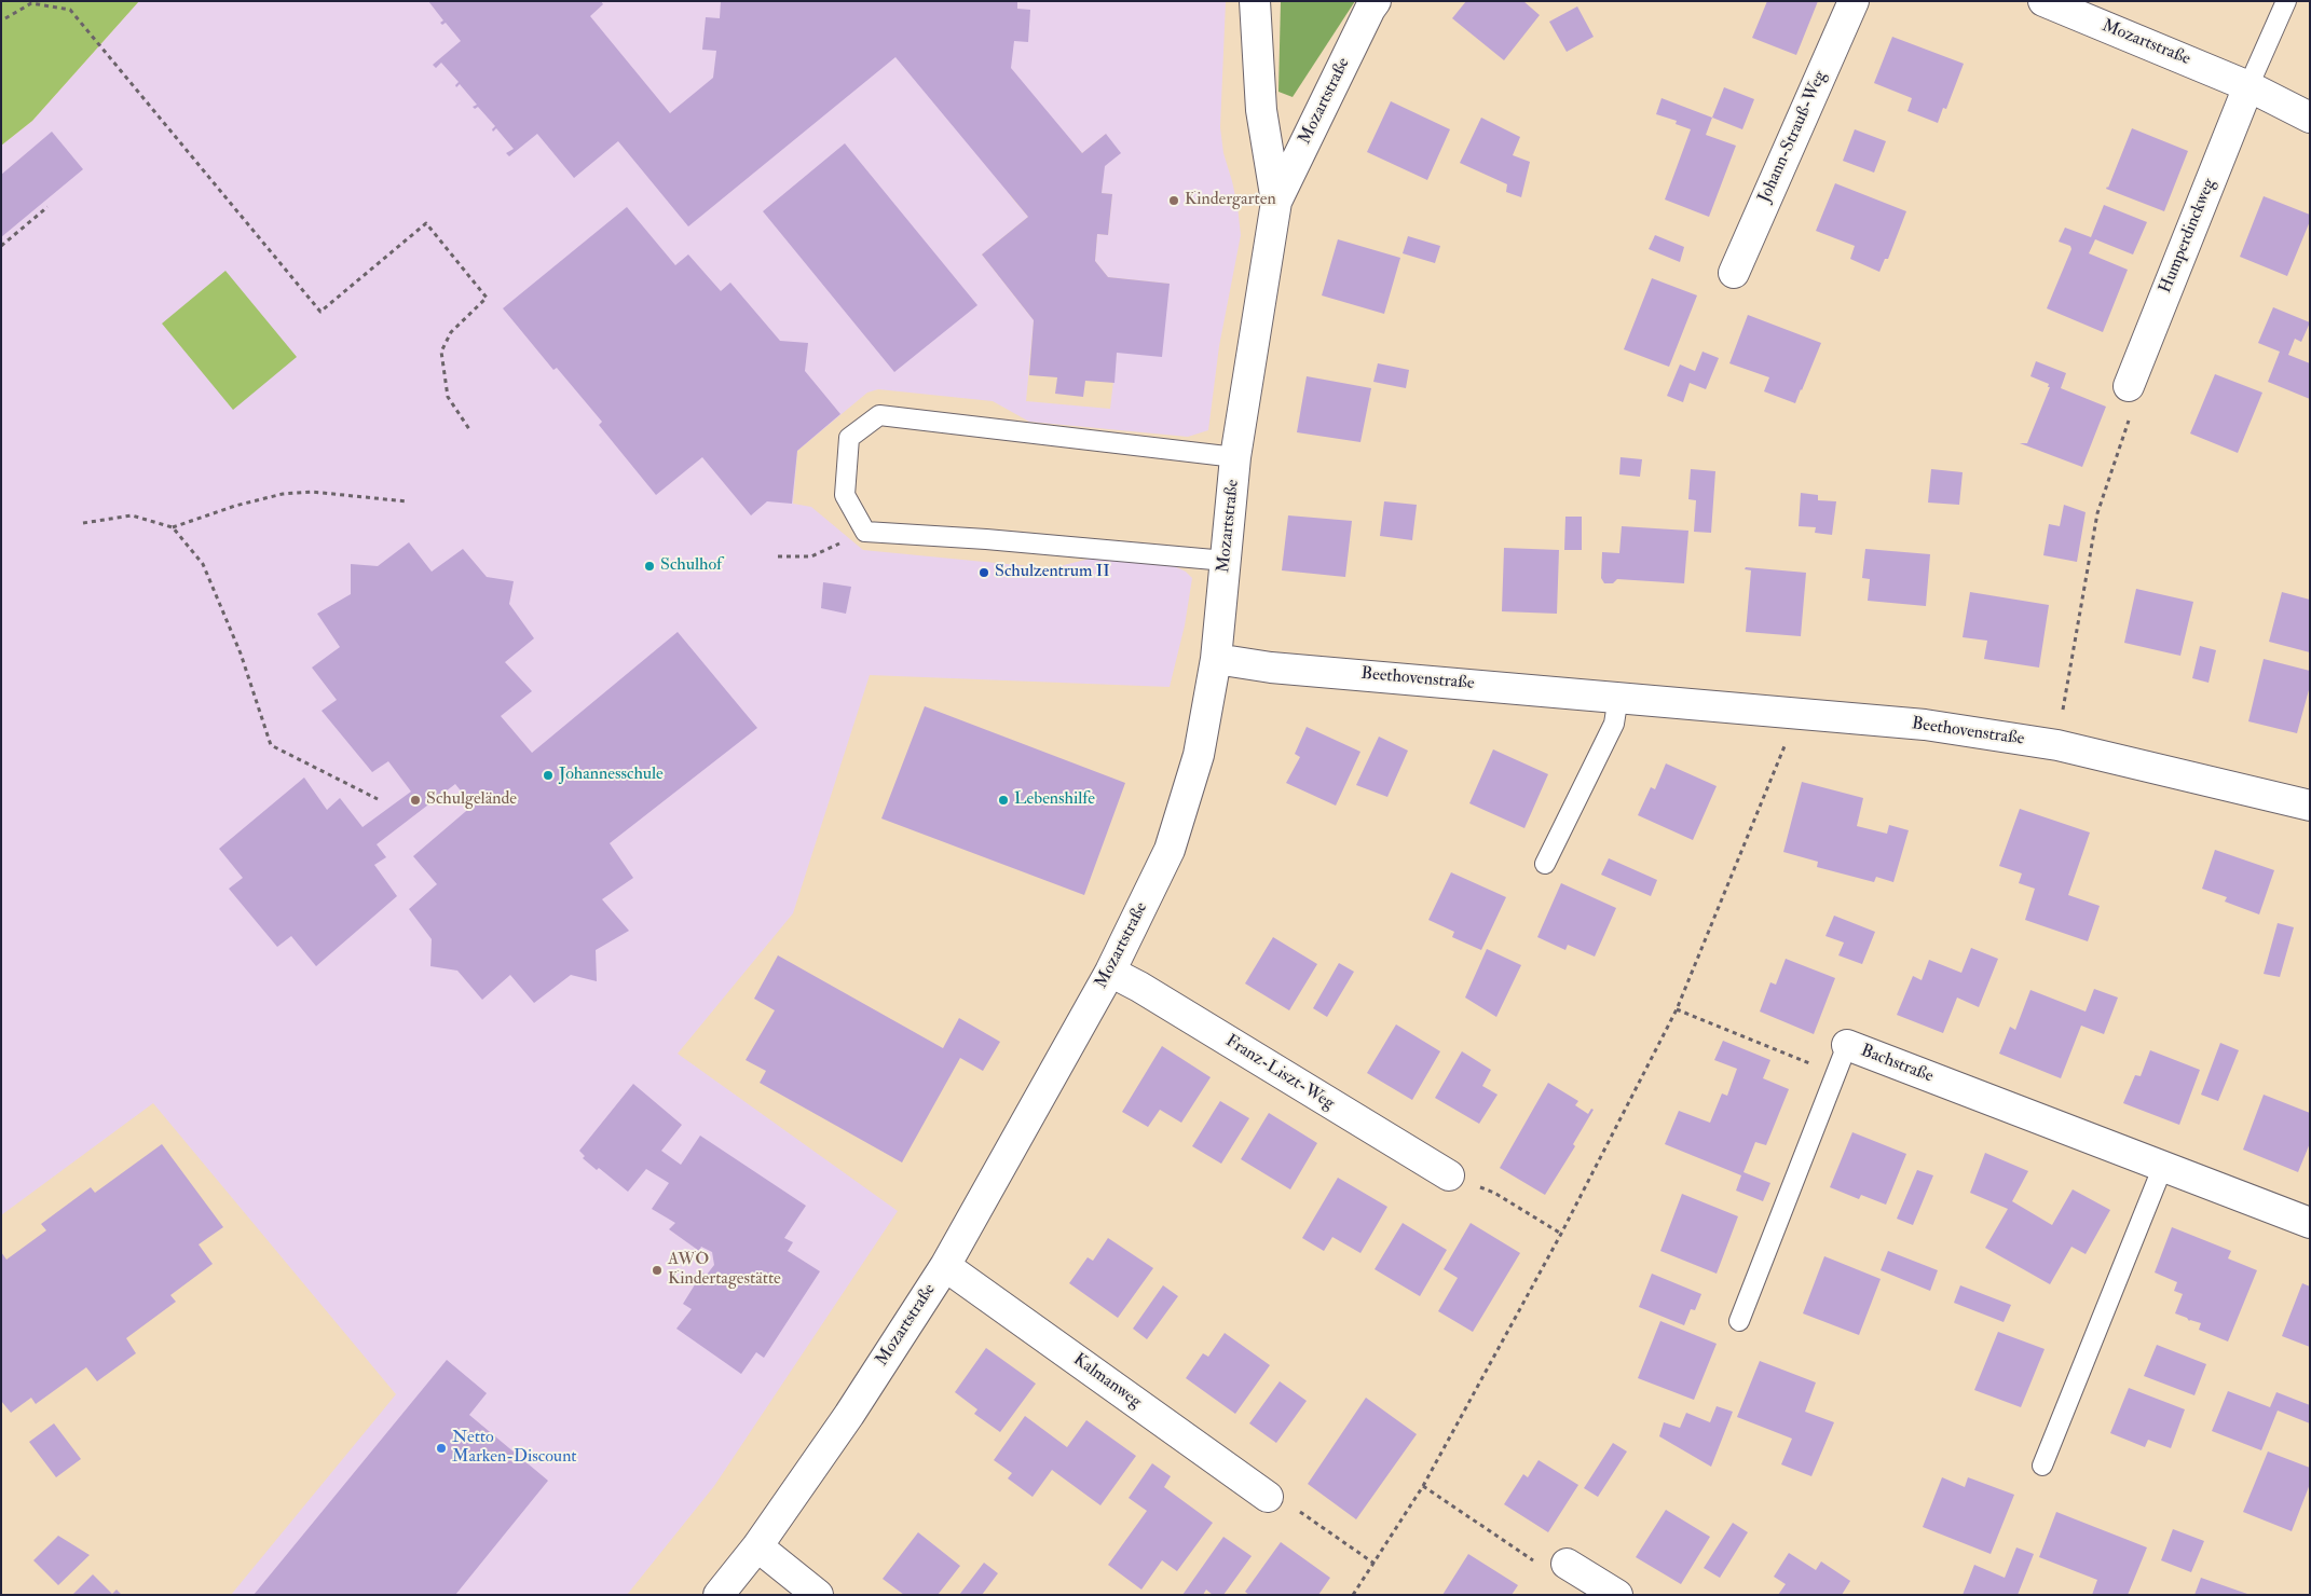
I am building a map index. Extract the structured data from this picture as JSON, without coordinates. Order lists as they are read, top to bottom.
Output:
{
  "streets": {
    "street": [
      "Mozartstraße",
      "Johann-Strauß-Weg",
      "Humperdinckweg",
      "Beethovenstraße",
      "Bachstraße",
      "Franz-Liszt-Weg",
      "Kalmanweg"
    ]
  },
  "crossings": [
    ["Mozartstraße", "Humperdinckweg"],
    ["Mozartstraße", "Beethovenstraße"],
    ["Mozartstraße", "Franz-Liszt-Weg"],
    ["Mozartstraße", "Kalmanweg"]
  ],
  "places": [
    "Kindergarten",
    "Schulhof",
    "Schulzentrum II",
    "Johannesschule",
    "Schulgelände",
    "Lebenshilfe",
    "AWO Kindertagestätte",
    "Netto Marken-Discount"
  ]
}
